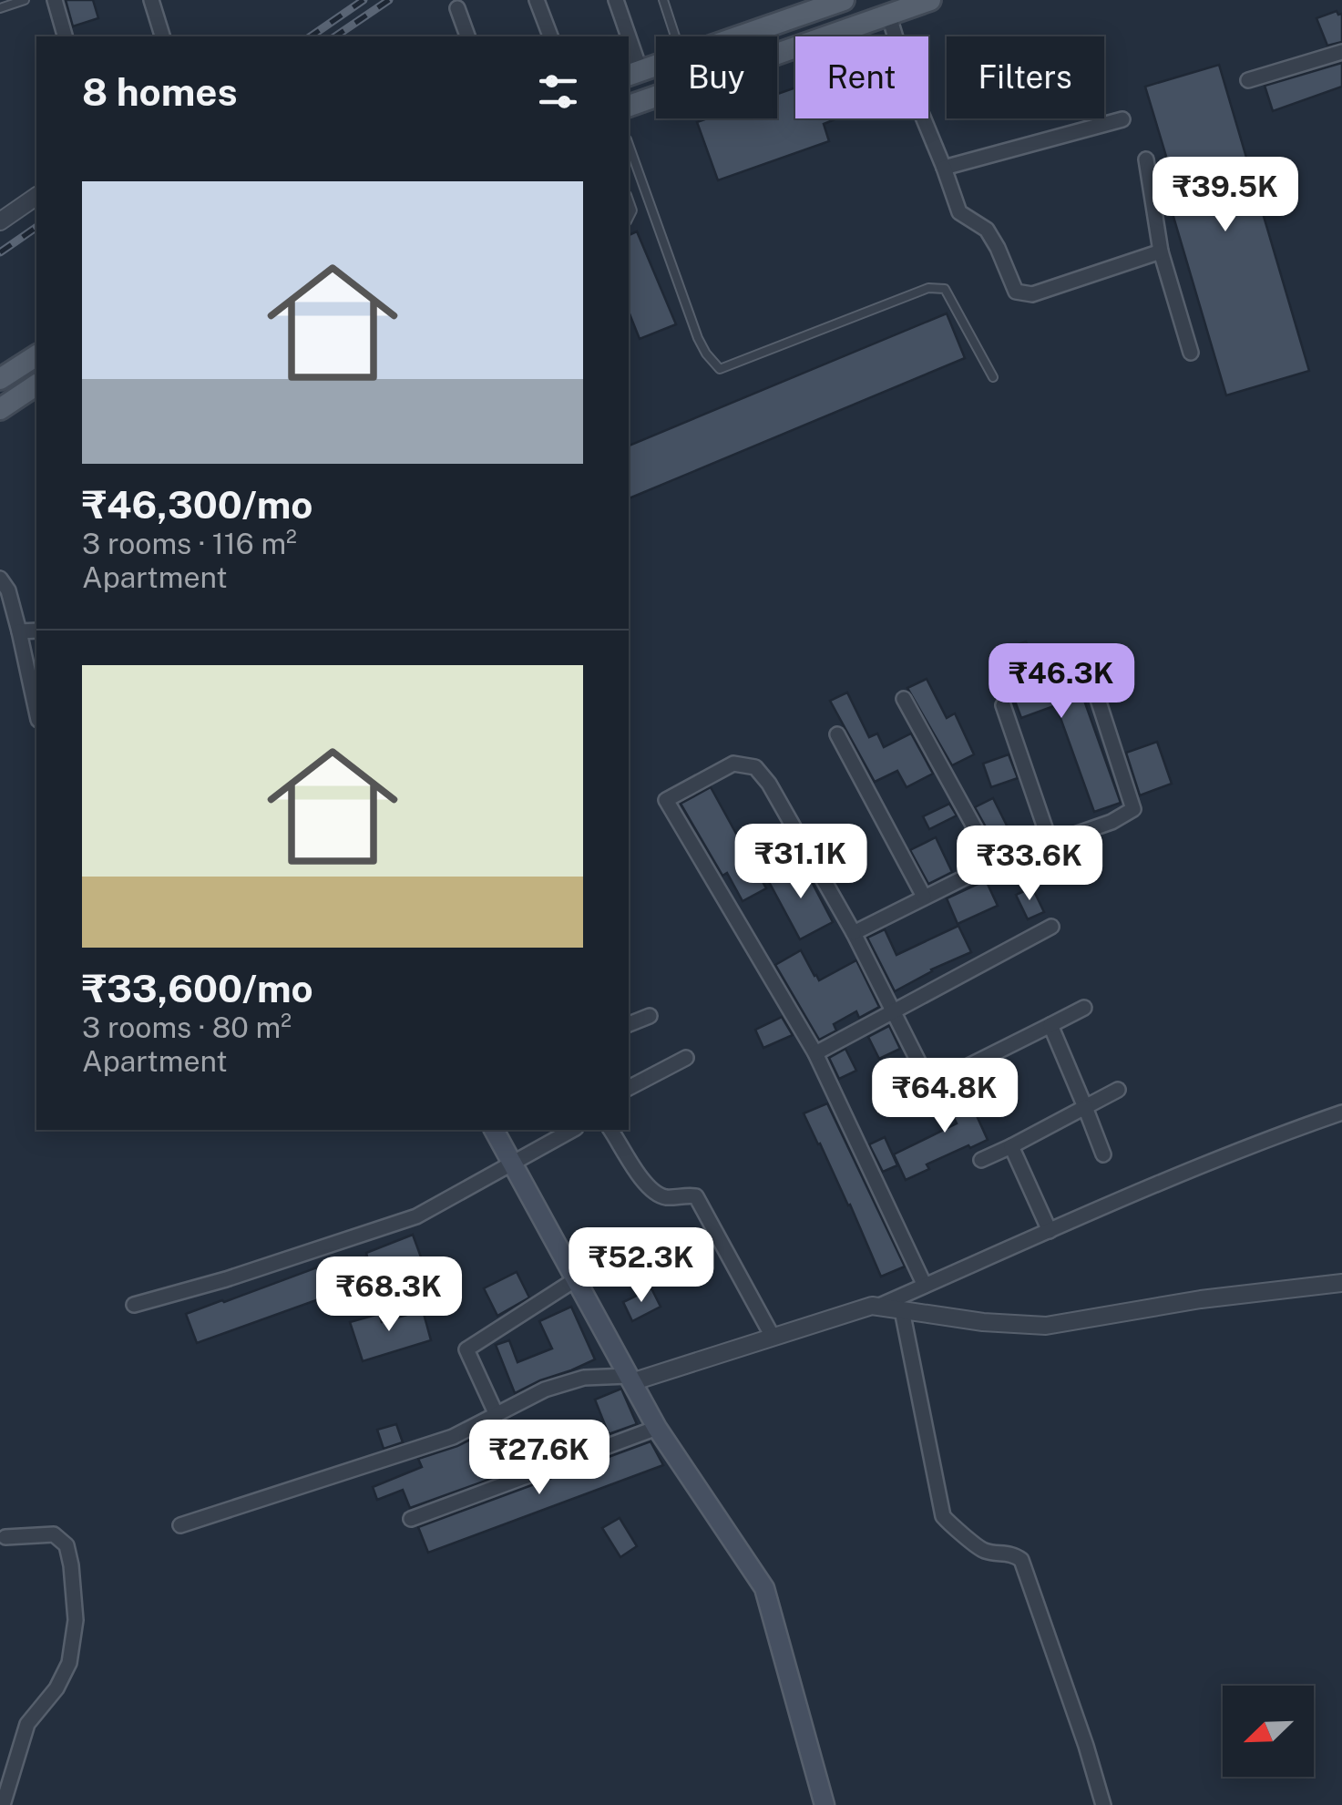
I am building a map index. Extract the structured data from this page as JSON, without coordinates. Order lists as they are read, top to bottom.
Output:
{
  "north": "bottom left",
  "page": {
    "chip": ["Buy", "Rent", "Filters"],
    "heading": "8 homes",
    "list": [
      {
        "name": "₹46,300/mo",
        "note": "3 rooms · 116 m² · Apartment"
      },
      {
        "name": "₹33,600/mo",
        "note": "3 rooms · 80 m² · Apartment"
      }
    ],
    "price": [
      "₹39.5K",
      "₹46.3K",
      "₹31.1K",
      "₹33.6K",
      "₹64.8K",
      "₹52.3K",
      "₹68.3K",
      "₹27.6K"
    ]
  }
}
